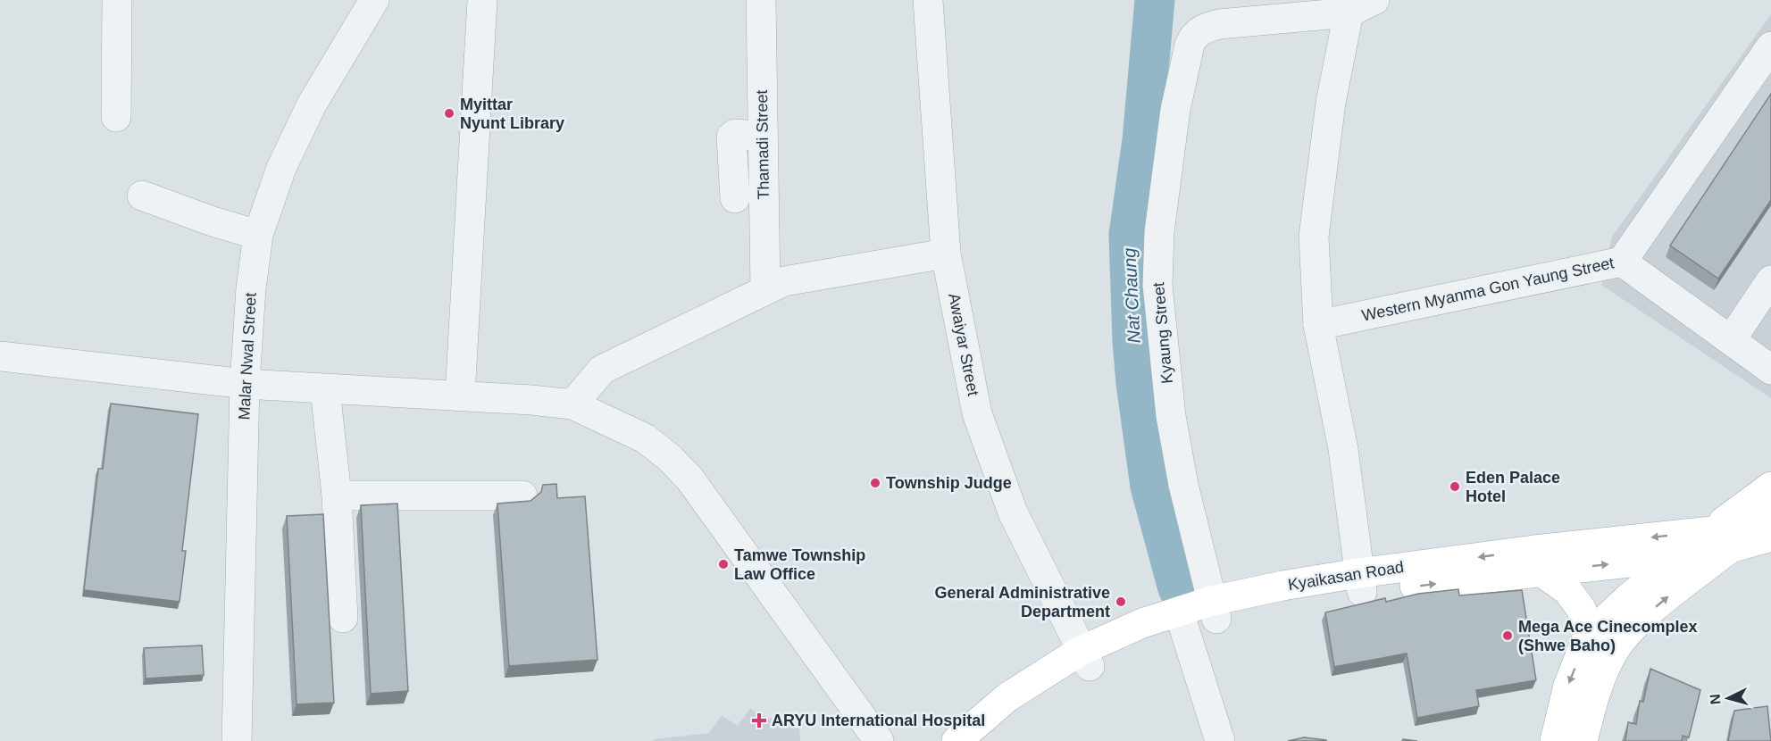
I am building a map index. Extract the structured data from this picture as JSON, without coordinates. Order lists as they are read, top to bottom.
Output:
{
  "streets": {
    "main road": ["Kyaikasan Road"],
    "street": [
      "Thamadi Street",
      "Western Myanma Gon Yaung Street",
      "Kyaung Street",
      "Awaiyar Street",
      "Malar Nwal Street"
    ]
  },
  "crossings": [
    ["Kyaung Street", "Kyaikasan Road"],
    ["Awaiyar Street", "Kyaikasan Road"]
  ],
  "water": ["Nat Chaung"],
  "places": {
    "other": [
      "Myittar Nyunt Library",
      "Township Judge",
      "Eden Palace Hotel",
      "Tamwe Township Law Office",
      "General Administrative Department",
      "Mega Ace Cinecomplex (Shwe Baho)"
    ],
    "health": ["ARYU International Hospital"]
  },
  "north": "left"
}
